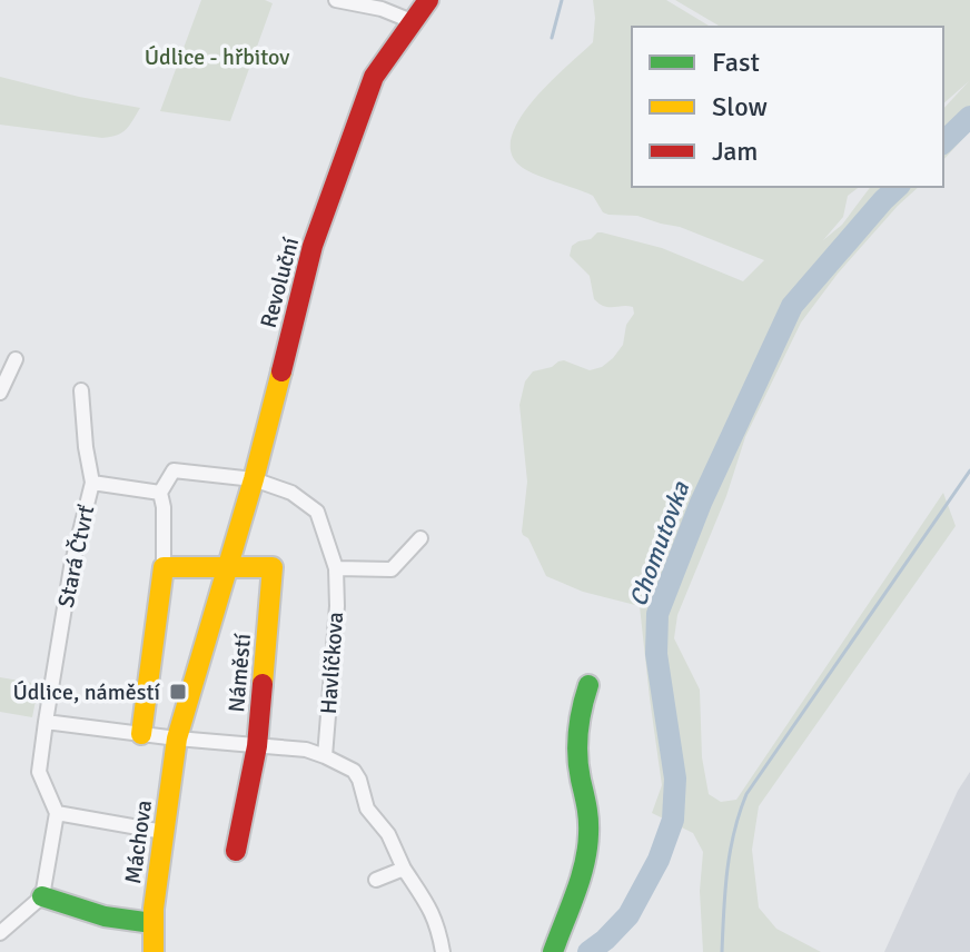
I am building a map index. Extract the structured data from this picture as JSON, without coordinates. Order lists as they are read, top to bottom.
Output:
{
  "streets": {
    "street": [
      "Revoluční",
      "Stará Čtvrť",
      "Havlíčkova",
      "Náměstí",
      "Máchova"
    ]
  },
  "crossings": [
    ["Revoluční", "Havlíčkova"],
    ["Revoluční", "Náměstí"],
    ["Náměstí", "Máchova"]
  ],
  "water": ["Chomutovka"],
  "parks": ["Údlice - hřbitov"],
  "places": {
    "transit": ["Údlice, náměstí"]
  },
  "legend": ["Fast", "Slow", "Jam"]
}
